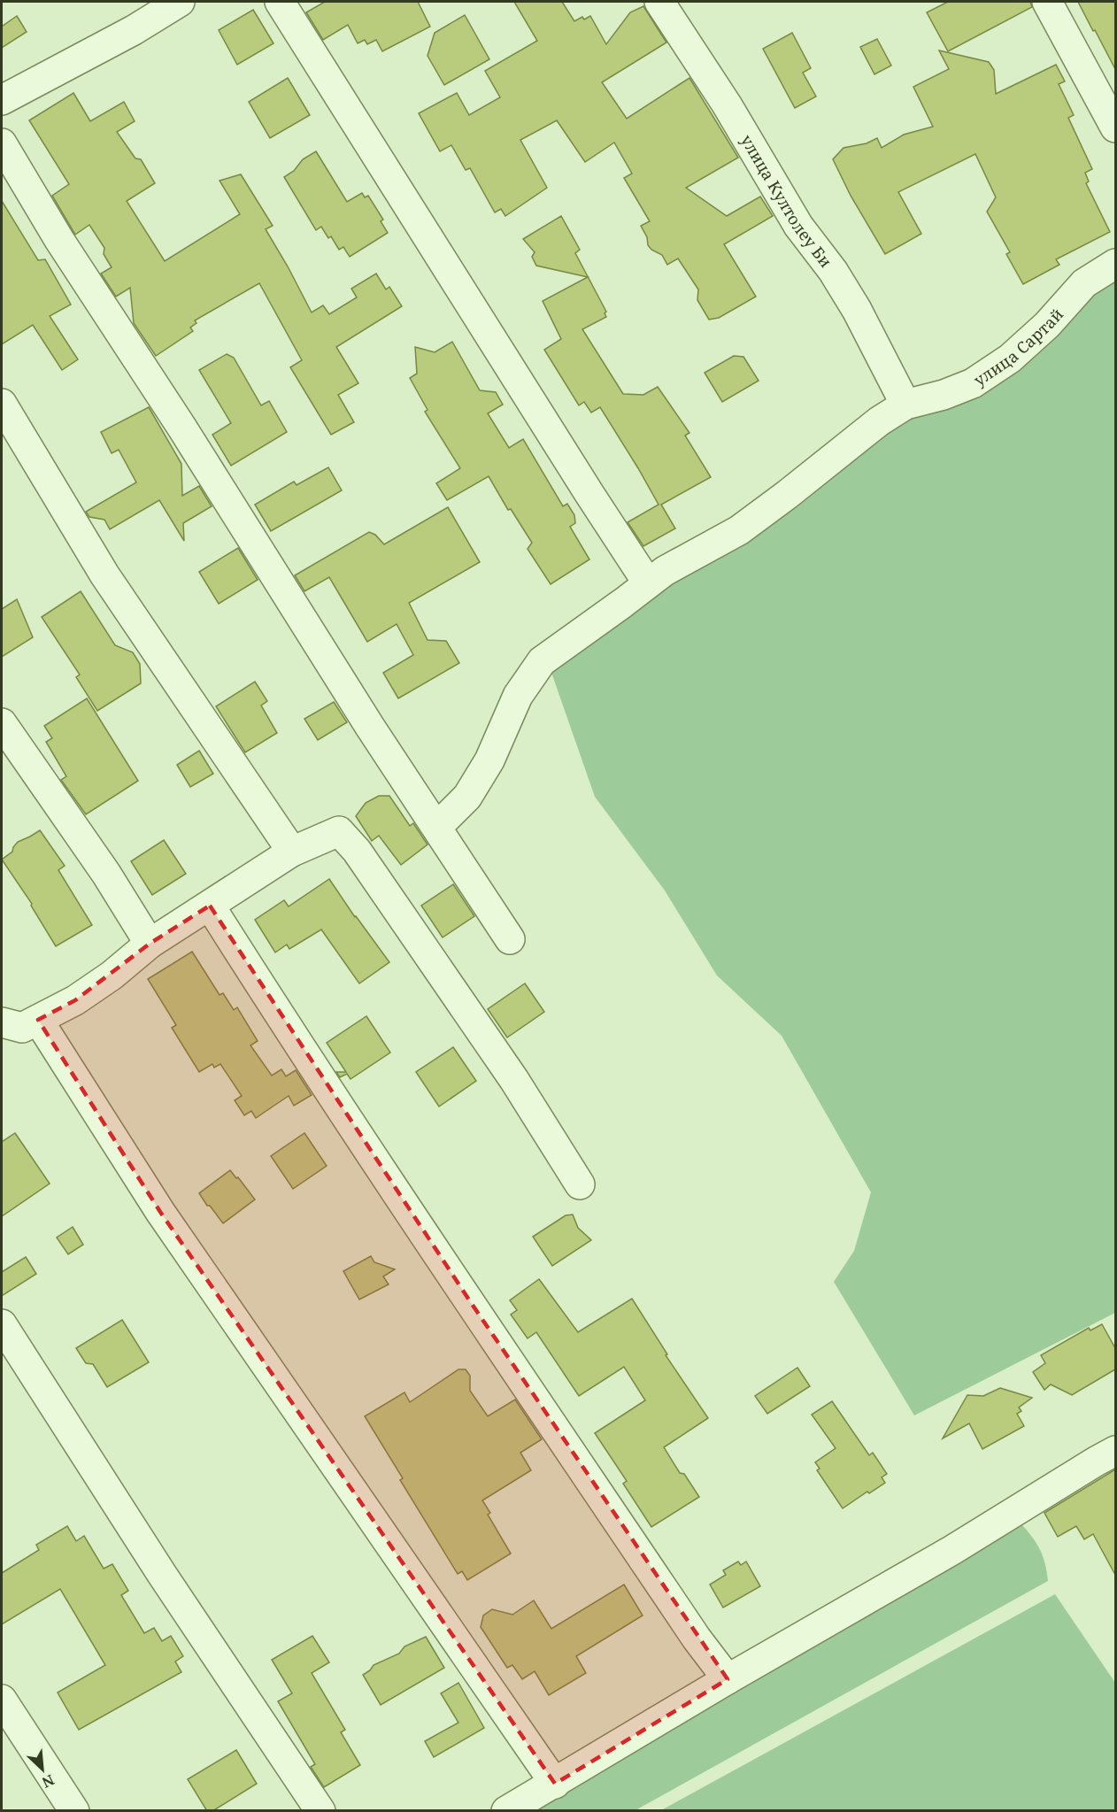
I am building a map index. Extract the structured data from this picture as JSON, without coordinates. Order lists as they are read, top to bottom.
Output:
{
  "streets": {
    "street": ["улица Култолеу Би", "улица Сартай"]
  },
  "crossings": [
    ["улица Култолеу Би", "улица Сартай"]
  ],
  "north": "bottom right"
}
